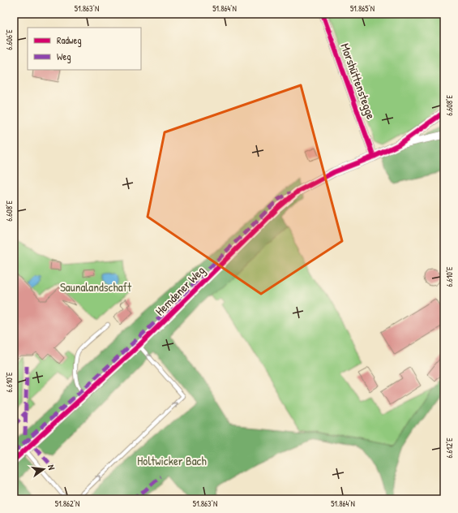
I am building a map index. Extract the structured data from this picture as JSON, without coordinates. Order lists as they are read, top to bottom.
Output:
{
  "streets": {
    "street": ["Morshüttenstegge", "Hemdener Weg"]
  },
  "crossings": [
    ["Morshüttenstegge", "Hemdener Weg"]
  ],
  "parks": ["Saunalandschaft", "Holtwicker Bach"],
  "legend": ["Radweg", "Weg"],
  "north": "right",
  "coordinates": [
    "51.863°N",
    "51.864°N",
    "51.865°N",
    "6.606°E",
    "6.608°E",
    "6.610°E",
    "6.612°E",
    "51.862°N"
  ]
}
